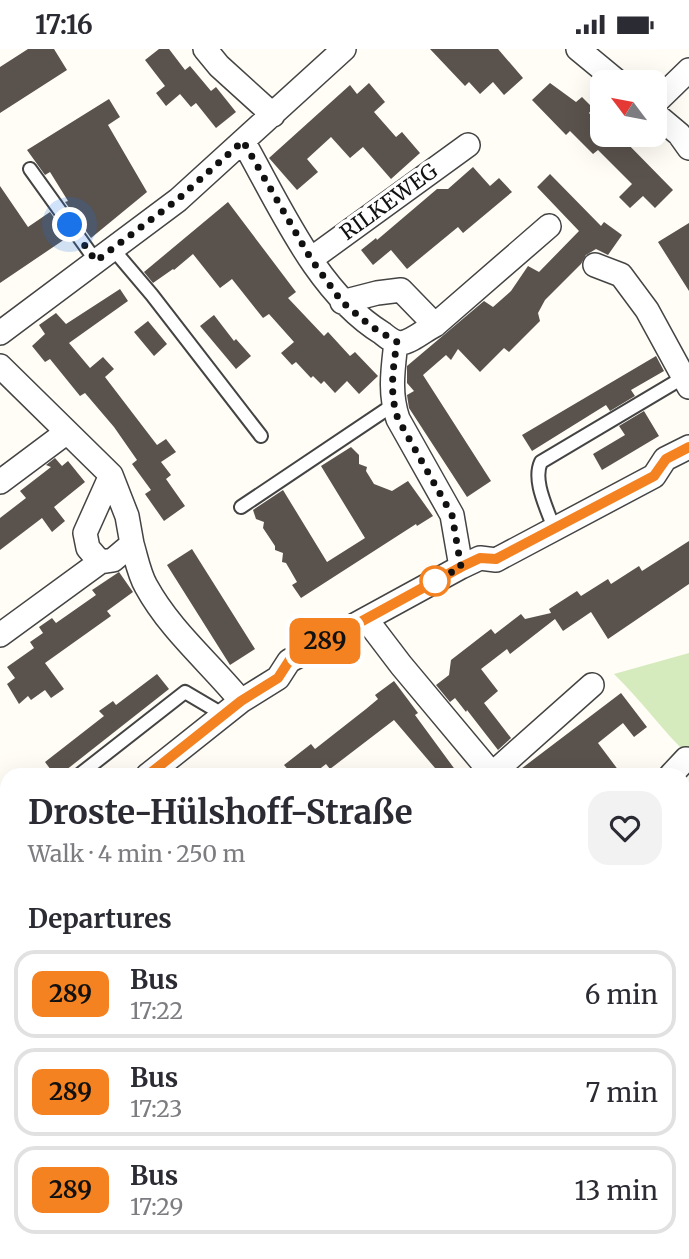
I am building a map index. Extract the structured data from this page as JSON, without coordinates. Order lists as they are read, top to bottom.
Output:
{
  "streets": {
    "street": ["RILKEWEG"]
  },
  "lines": ["bus line 289"],
  "north": "top left",
  "page": {
    "status": "17:16",
    "on_map": "289",
    "heading": [
      ["Droste-Hülshoff-Straße", "Walk · 4 min · 250 m"],
      "Departures"
    ],
    "list": [
      {
        "mark": "289",
        "name": "Bus",
        "note": "17:22",
        "value": "6 min"
      },
      {
        "mark": "289",
        "name": "Bus",
        "note": "17:23",
        "value": "7 min"
      },
      {
        "mark": "289",
        "name": "Bus",
        "note": "17:29",
        "value": "13 min"
      }
    ]
  }
}
